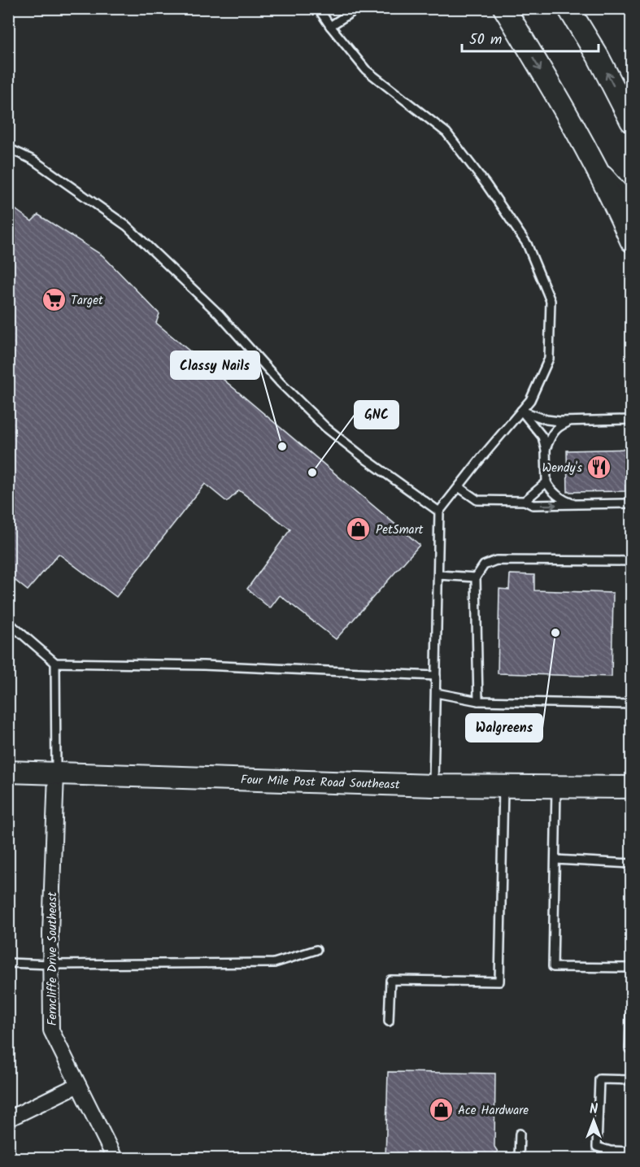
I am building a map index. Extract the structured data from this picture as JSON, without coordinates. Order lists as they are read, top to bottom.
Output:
{
  "streets": {
    "main road": ["Four Mile Post Road Southeast"],
    "street": ["Ferncliffe Drive Southeast"]
  },
  "crossings": [
    ["Four Mile Post Road Southeast", "Ferncliffe Drive Southeast"]
  ],
  "places": {
    "supermarket": ["Target"],
    "other": ["Classy Nails", "GNC", "Walgreens"],
    "restaurant": ["Wendy's"],
    "shop": ["PetSmart", "Ace Hardware"]
  },
  "scale_bar": "50 m",
  "north": "top"
}
